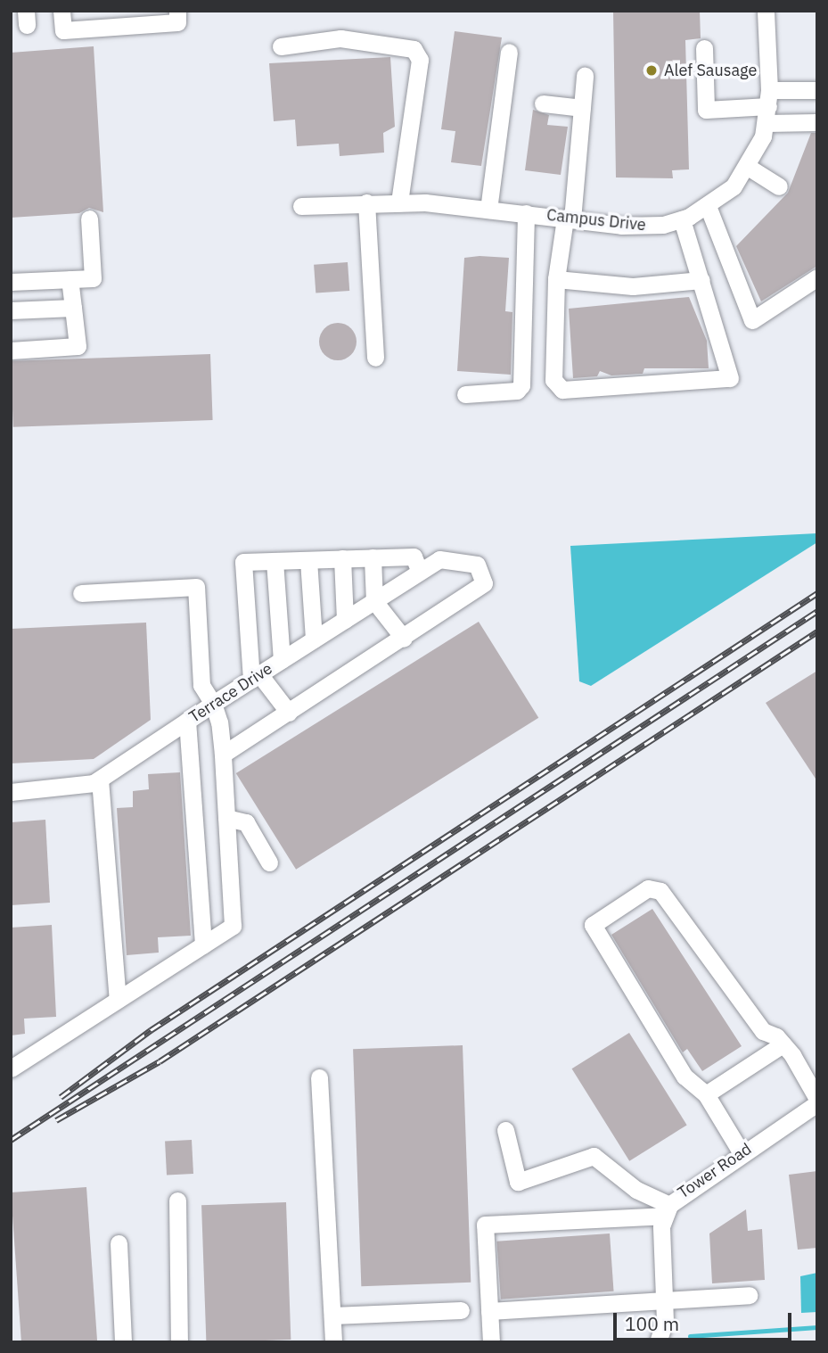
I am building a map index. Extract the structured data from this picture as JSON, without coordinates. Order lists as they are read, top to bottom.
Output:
{
  "streets": {
    "street": ["Campus Drive", "Terrace Drive", "Tower Road"]
  },
  "places": ["Alef Sausage"],
  "scale_bar": "100 m"
}
